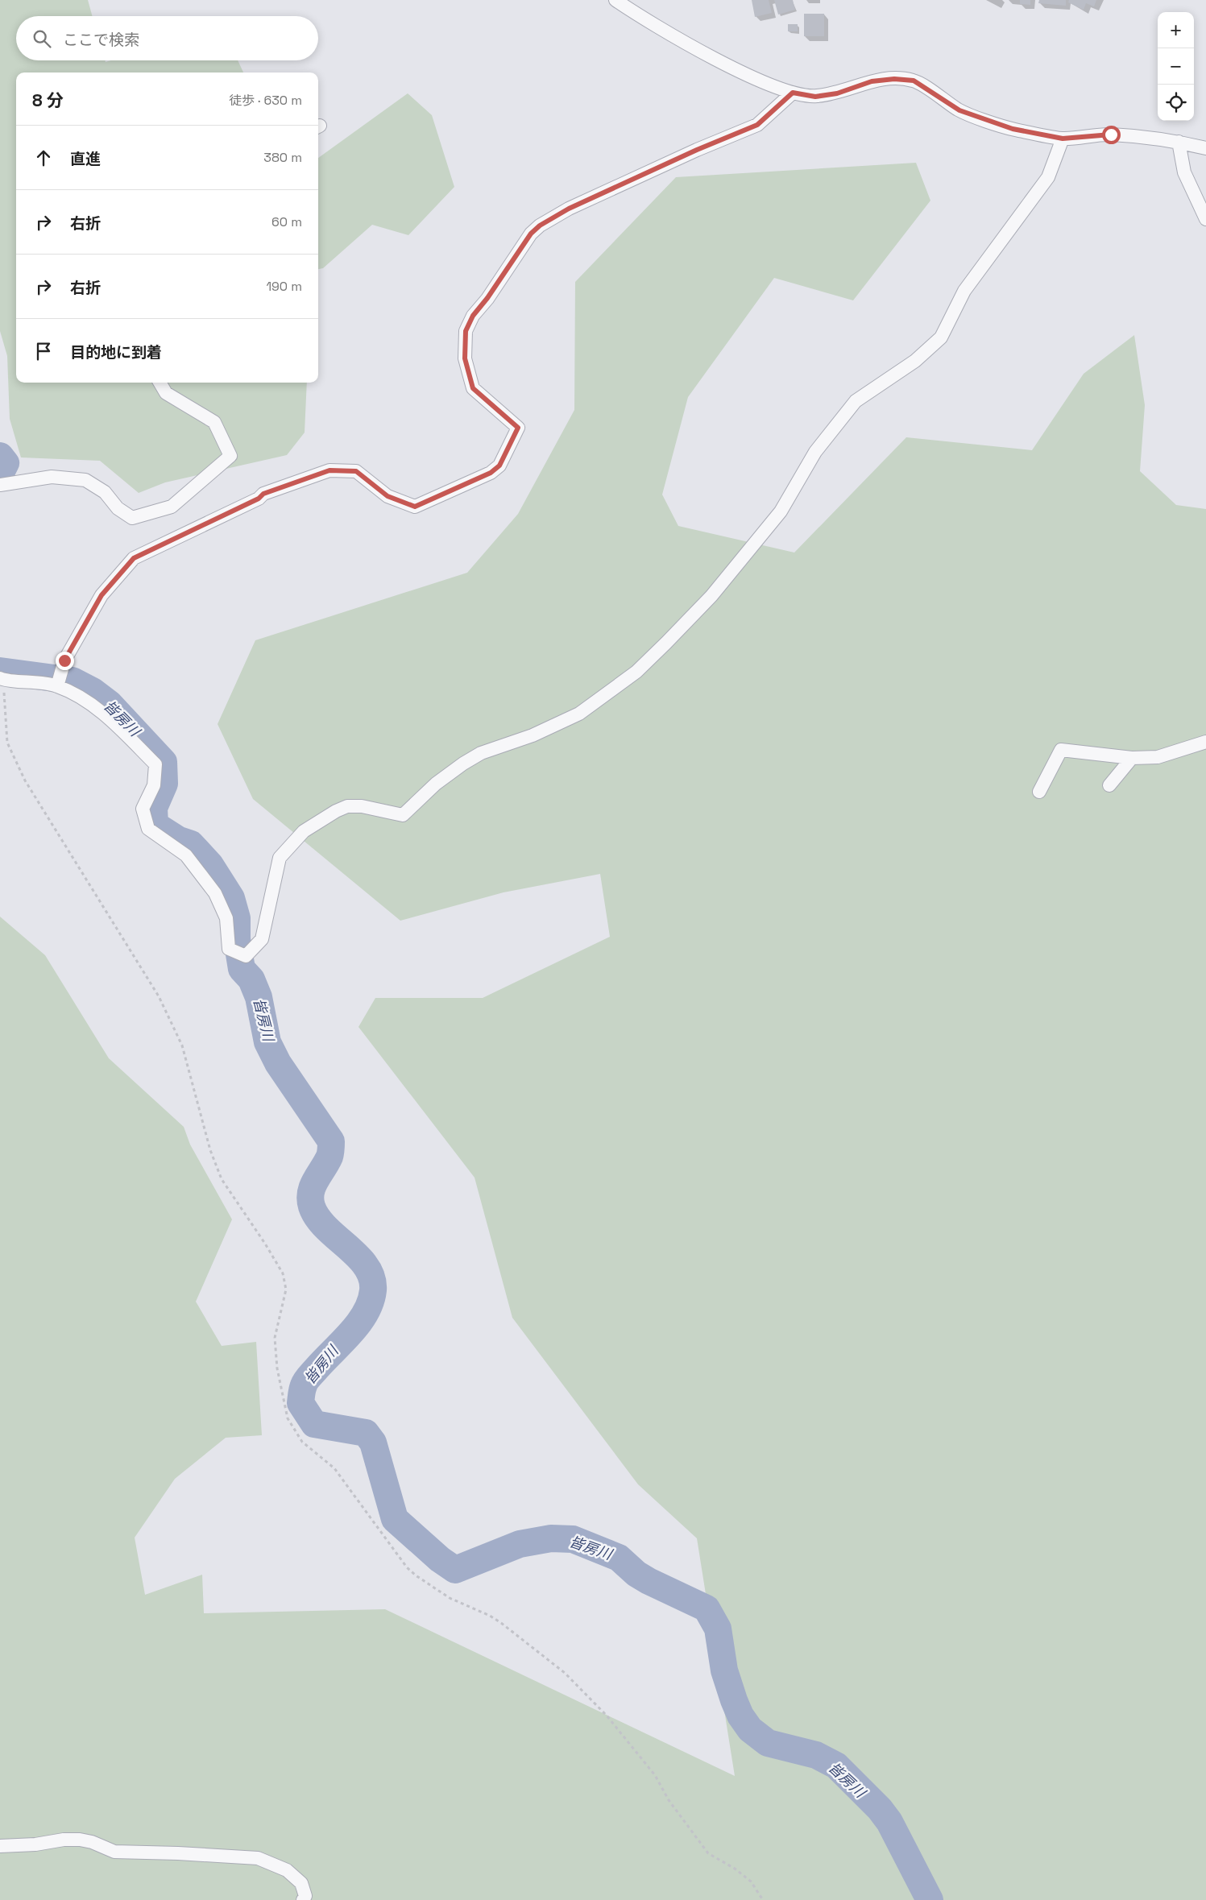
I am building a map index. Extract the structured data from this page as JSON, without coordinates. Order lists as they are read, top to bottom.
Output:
{
  "water": ["皆房川"],
  "page": {
    "map_buttons": ["+", "−"],
    "search": "ここで検索",
    "heading": ["8 分", "徒歩 · 630 m"],
    "list": [
      ["直進", "380 m"],
      ["右折", "60 m"],
      ["右折", "190 m"],
      "目的地に到着"
    ]
  }
}
